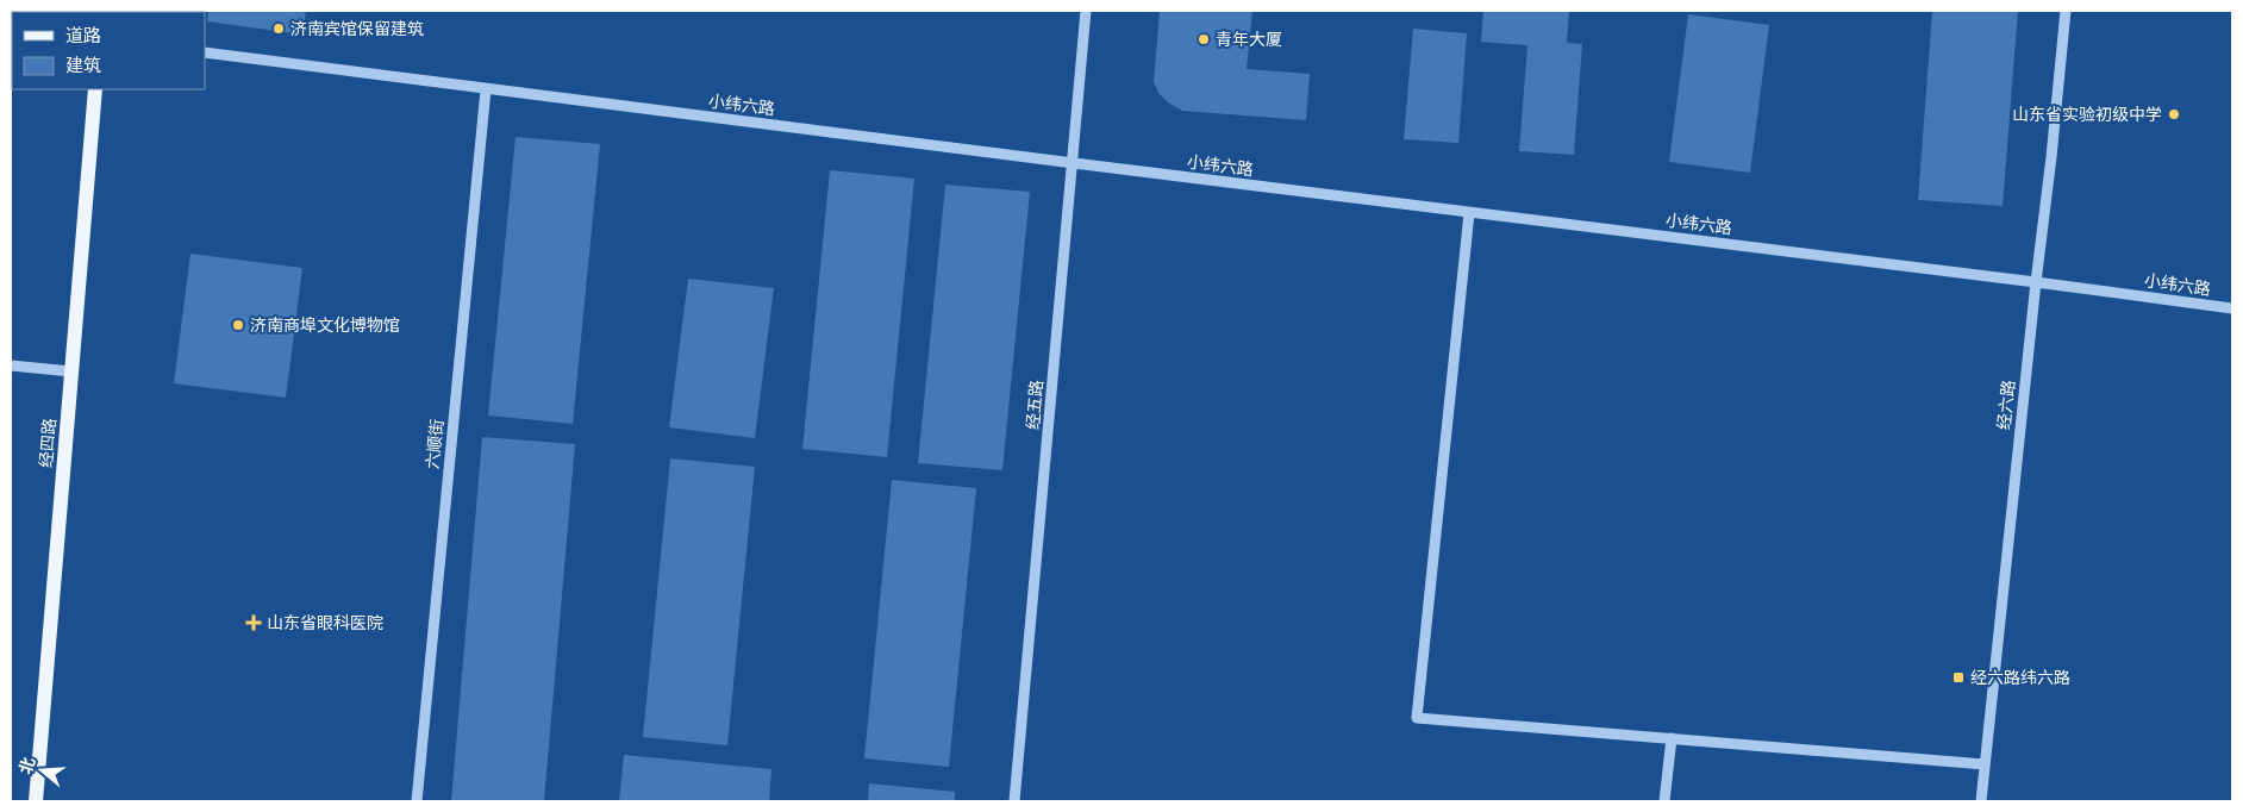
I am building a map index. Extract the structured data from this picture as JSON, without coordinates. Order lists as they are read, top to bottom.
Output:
{
  "streets": {
    "main road": ["经四路"],
    "street": [
      "小纬六路",
      "经五路",
      "经六路",
      "六顺街"
    ]
  },
  "crossings": [
    ["小纬六路", "经五路"],
    ["小纬六路", "经六路"],
    ["小纬六路", "六顺街"]
  ],
  "places": {
    "other": [
      "济南宾馆保留建筑",
      "青年大厦",
      "山东省实验初级中学",
      "济南商埠文化博物馆"
    ],
    "health": ["山东省眼科医院"],
    "transit": ["经六路纬六路"]
  },
  "legend": ["道路", "建筑"],
  "north": "left"
}
